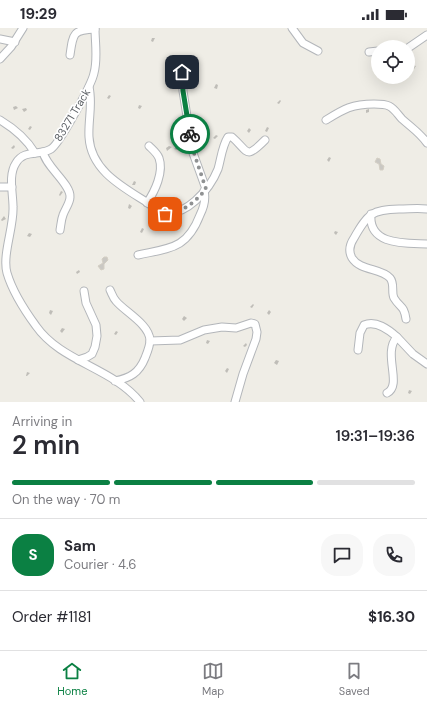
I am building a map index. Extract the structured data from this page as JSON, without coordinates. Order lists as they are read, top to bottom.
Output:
{
  "streets": {
    "street": ["83271 Track"]
  },
  "page": {
    "status": "19:29",
    "heading": ["2 min", "Arriving in", "19:31–19:36"],
    "panel": [
      "Sam",
      "Courier · 4.6",
      "Order #1181",
      "$16.30"
    ],
    "bar": "On the way · 70 m",
    "round": "S",
    "tabs": ["Home", "Map", "Saved"]
  }
}
